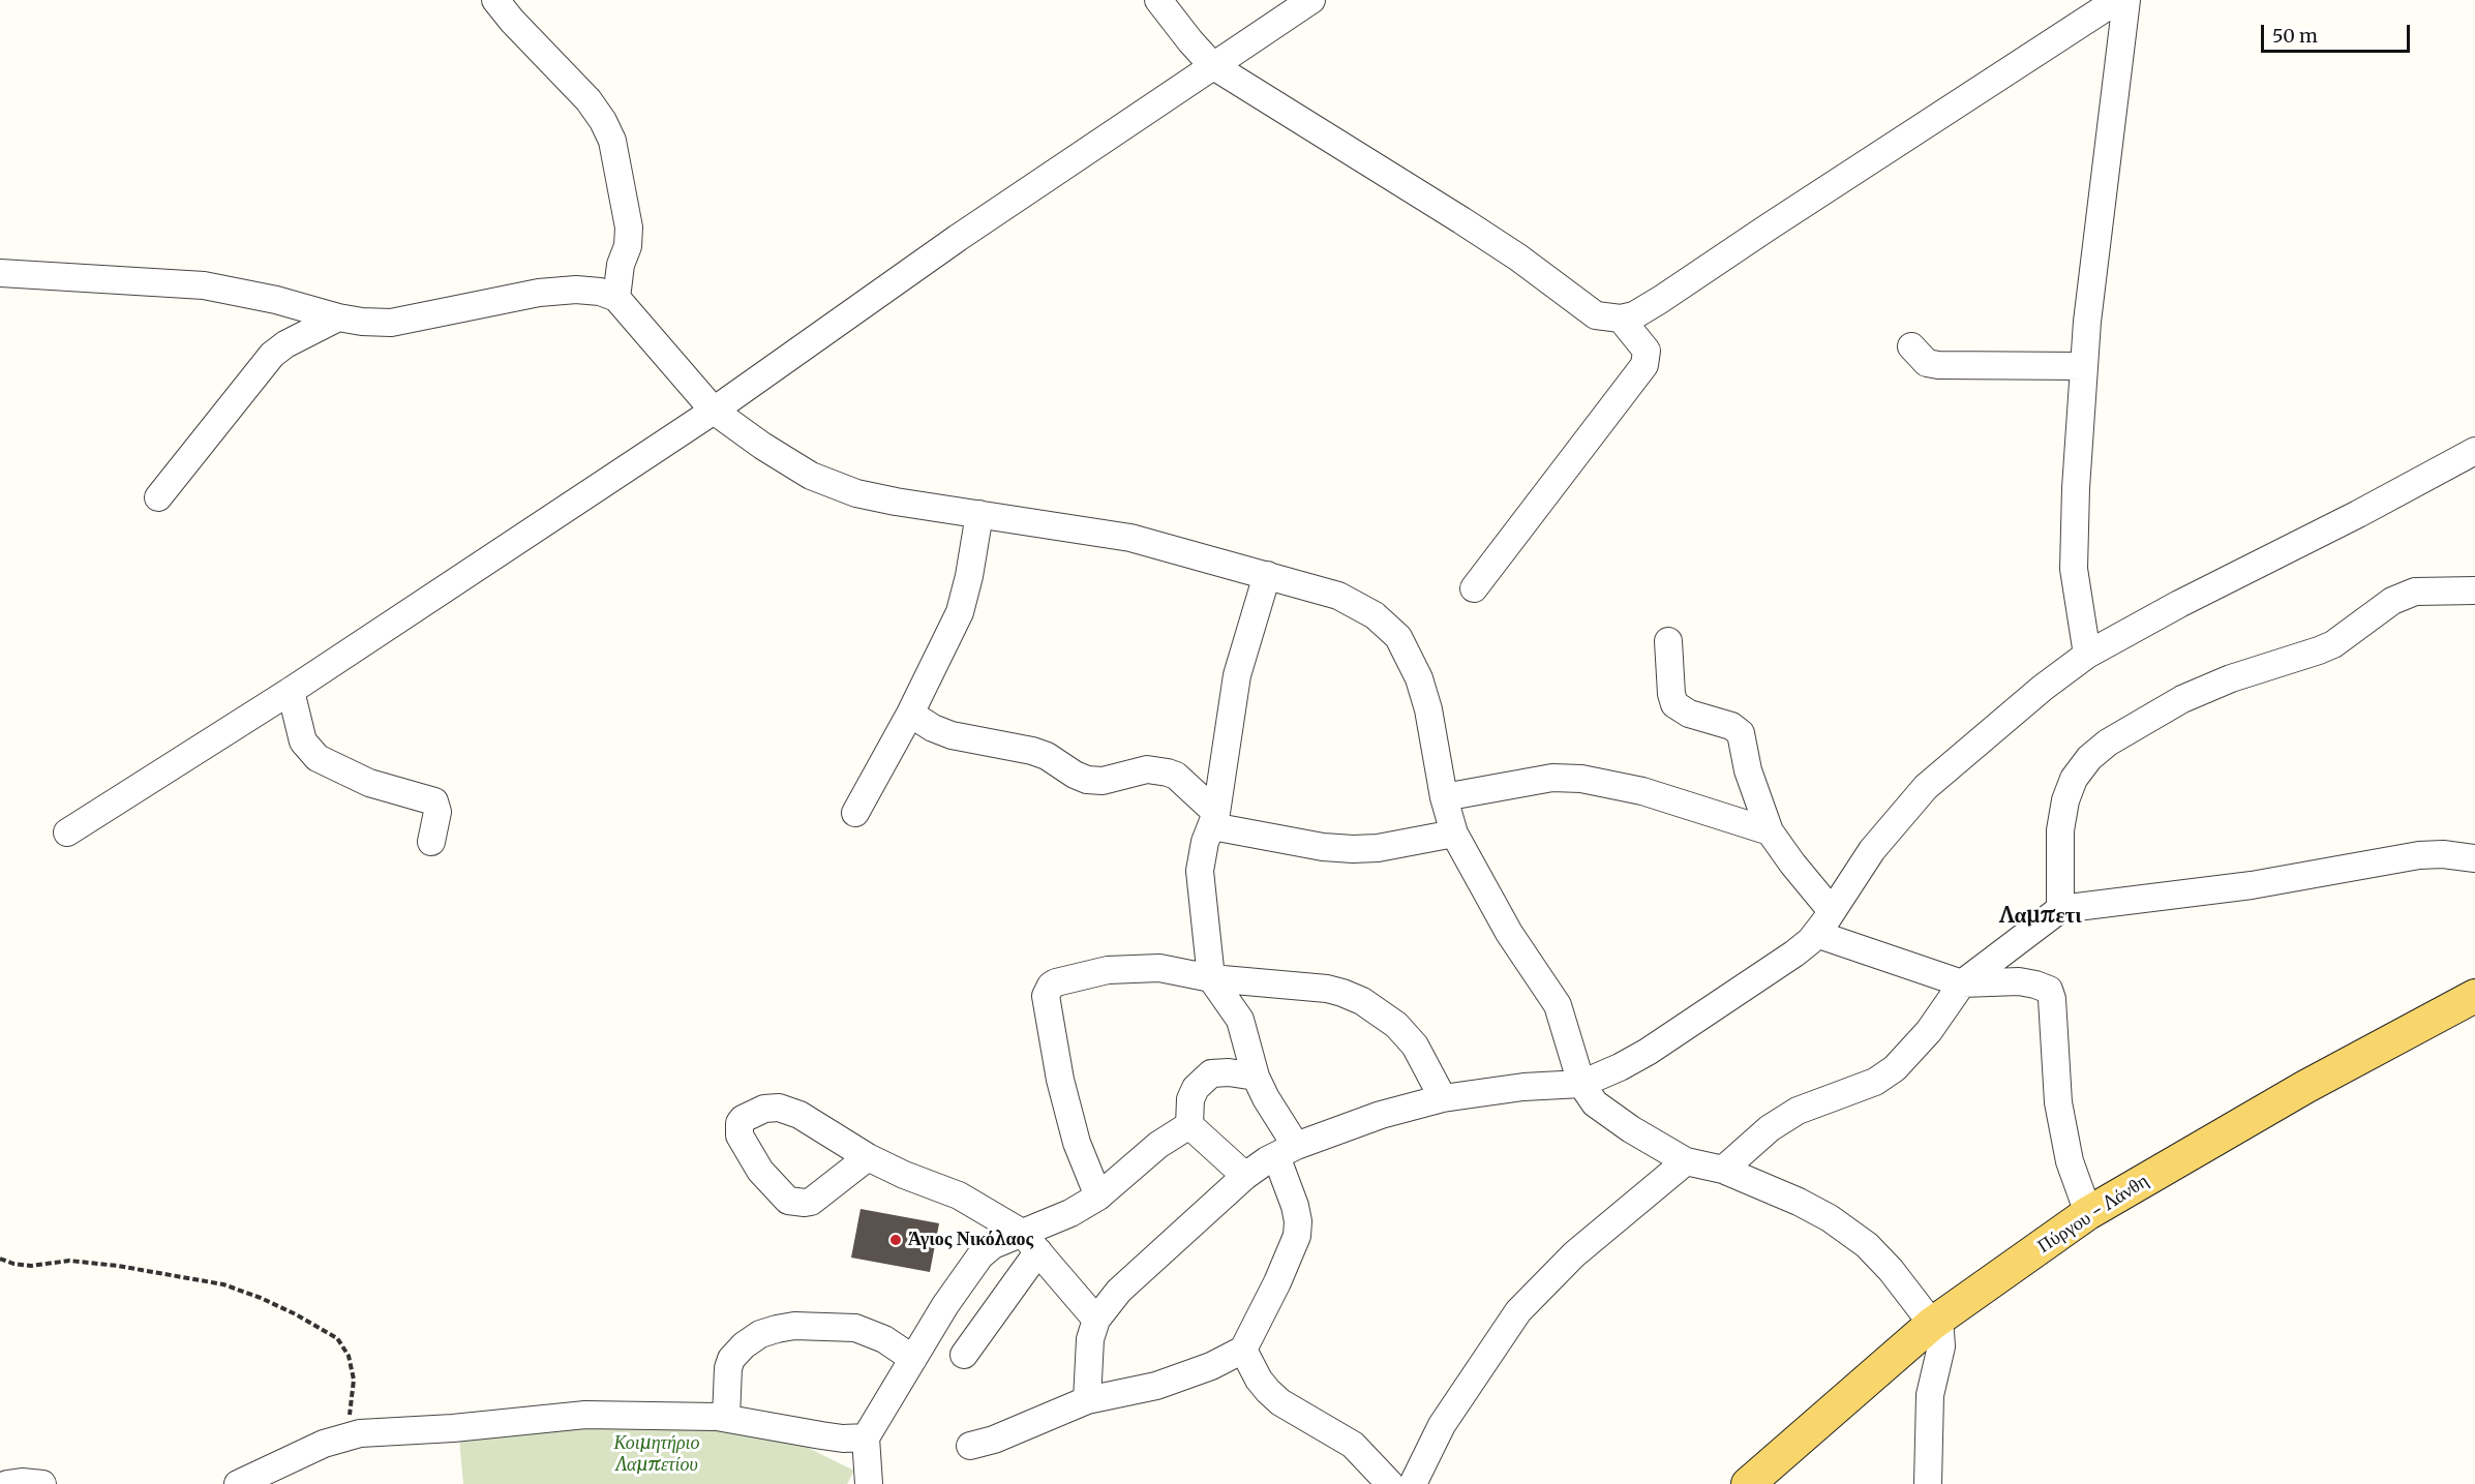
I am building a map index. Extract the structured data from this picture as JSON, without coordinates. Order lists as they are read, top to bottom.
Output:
{
  "streets": {
    "main road": ["Πύργου - Λάνθη"]
  },
  "districts": ["Λαμπετι"],
  "parks": ["Κοιμητήριο Λαμπετίου"],
  "places": ["Άγιος Νικόλαος"],
  "scale_bar": "50 m"
}
